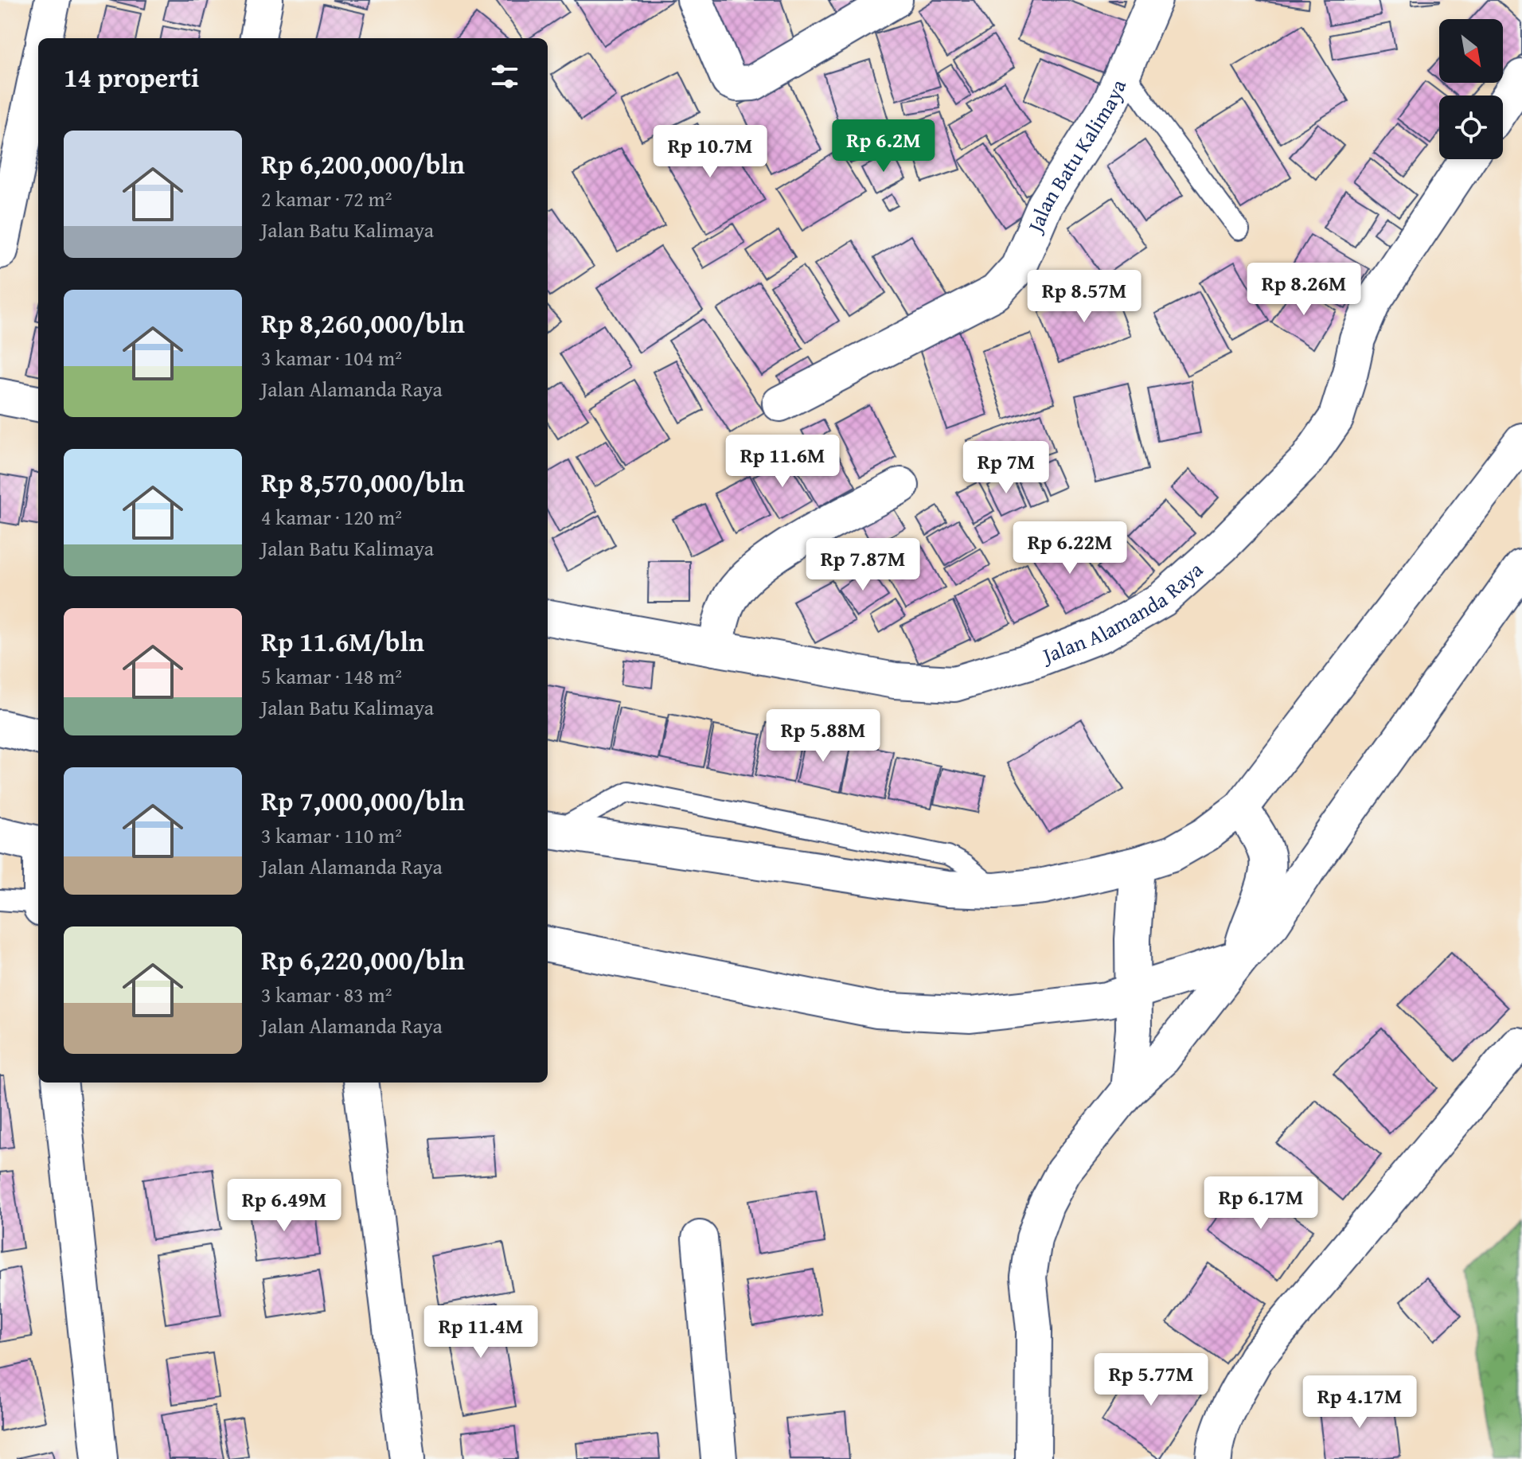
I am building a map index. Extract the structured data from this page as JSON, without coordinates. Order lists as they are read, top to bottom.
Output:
{
  "streets": {
    "street": ["Jalan Batu Kalimaya", "Jalan Alamanda Raya"]
  },
  "north": "bottom right",
  "page": {
    "heading": "14 properti",
    "list": [
      {
        "name": "Rp 6,200,000/bln",
        "note": "2 kamar · 72 m² · Jalan Batu Kalimaya"
      },
      {
        "name": "Rp 8,260,000/bln",
        "note": "3 kamar · 104 m² · Jalan Alamanda Raya"
      },
      {
        "name": "Rp 8,570,000/bln",
        "note": "4 kamar · 120 m² · Jalan Batu Kalimaya"
      },
      {
        "name": "Rp 11.6M/bln",
        "note": "5 kamar · 148 m² · Jalan Batu Kalimaya"
      },
      {
        "name": "Rp 7,000,000/bln",
        "note": "3 kamar · 110 m² · Jalan Alamanda Raya"
      },
      {
        "name": "Rp 6,220,000/bln",
        "note": "3 kamar · 83 m² · Jalan Alamanda Raya"
      }
    ],
    "price": [
      "Rp 6.2M",
      "Rp 10.7M",
      "Rp 8.26M",
      "Rp 8.57M",
      "Rp 11.6M",
      "Rp 7M",
      "Rp 6.22M",
      "Rp 7.87M",
      "Rp 5.88M",
      "Rp 6.17M",
      "Rp 6.49M",
      "Rp 11.4M",
      "Rp 5.77M",
      "Rp 4.17M"
    ]
  }
}
